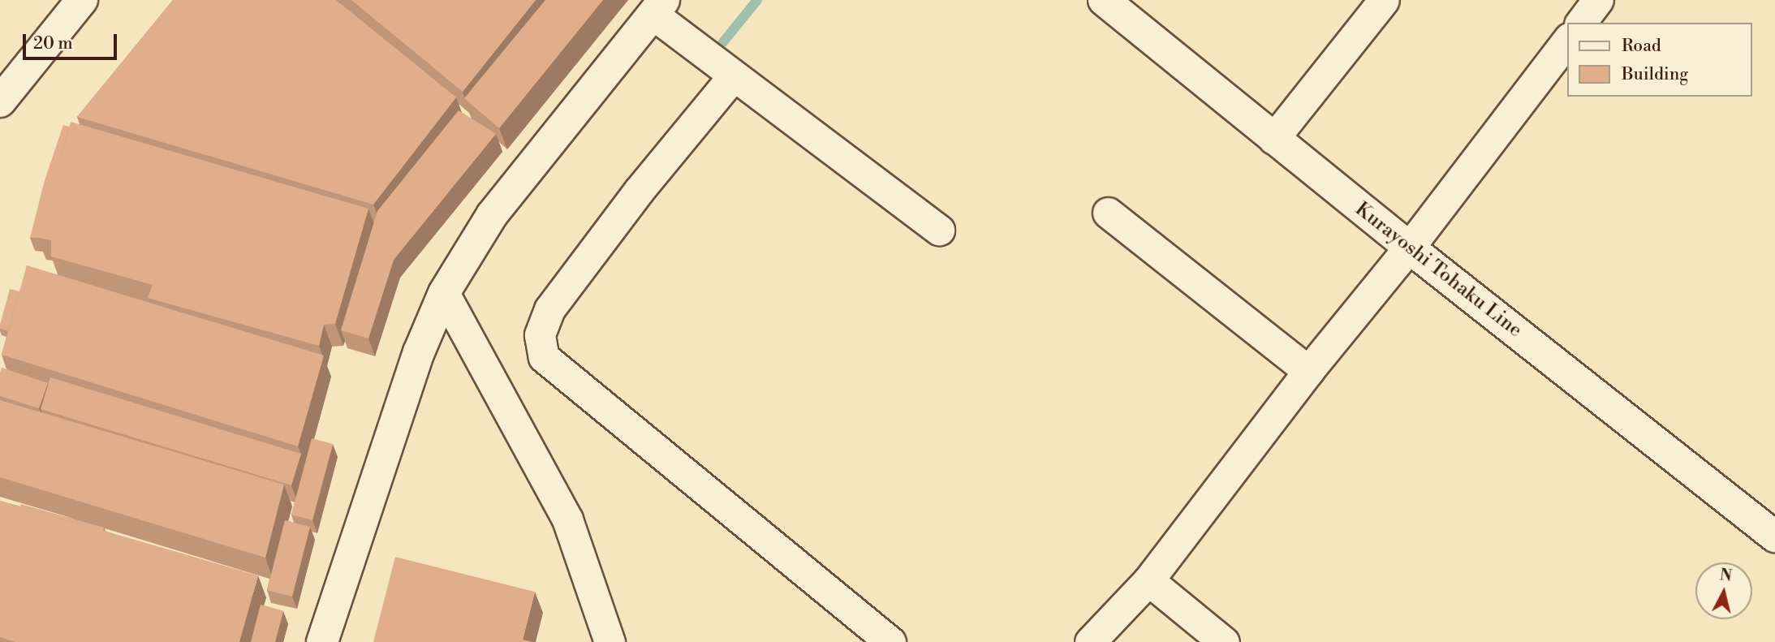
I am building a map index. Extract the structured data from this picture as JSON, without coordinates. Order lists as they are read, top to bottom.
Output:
{
  "streets": {
    "main road": ["Kurayoshi Tohaku Line"]
  },
  "legend": ["Road", "Building"],
  "scale_bar": "20 m",
  "north": "top"
}
